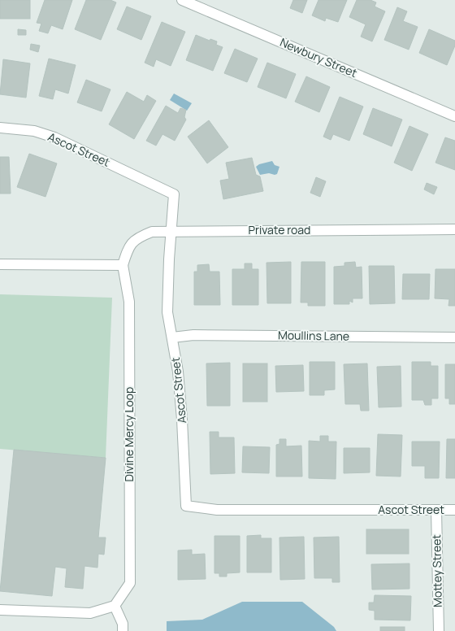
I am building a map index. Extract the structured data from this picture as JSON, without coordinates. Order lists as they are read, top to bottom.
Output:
{
  "streets": {
    "street": [
      "Newbury Street",
      "Ascot Street",
      "Private road",
      "Moullins Lane",
      "Divine Mercy Loop",
      "Mottey Street"
    ]
  },
  "crossings": [
    ["Ascot Street", "Private road"],
    ["Ascot Street", "Moullins Lane"],
    ["Ascot Street", "Mottey Street"],
    ["Private road", "Divine Mercy Loop"]
  ]
}
